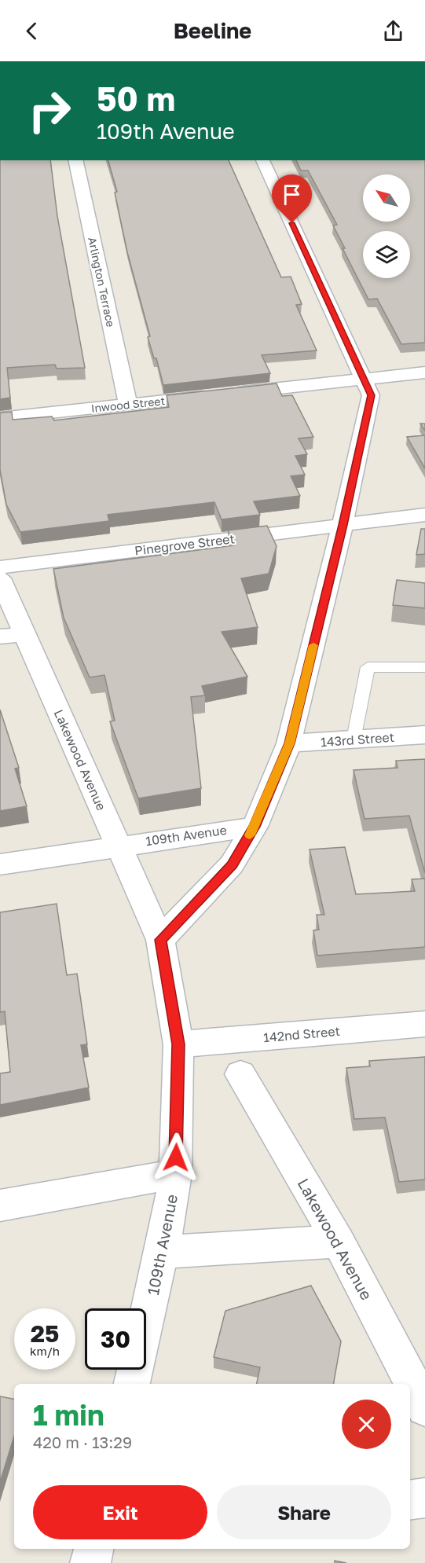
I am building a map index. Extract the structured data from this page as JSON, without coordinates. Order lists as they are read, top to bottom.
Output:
{
  "streets": {
    "street": [
      "Arlington Terrace",
      "Inwood Street",
      "Pinegrove Street",
      "143rd Street",
      "Lakewood Avenue",
      "109th Avenue",
      "142nd Street"
    ]
  },
  "crossings": [
    ["Arlington Terrace", "Inwood Street"],
    ["Inwood Street", "109th Avenue"],
    ["Pinegrove Street", "109th Avenue"],
    ["143rd Street", "109th Avenue"],
    ["Lakewood Avenue", "109th Avenue"],
    ["109th Avenue", "142nd Street"]
  ],
  "north": "top left",
  "page": {
    "header": "Beeline",
    "turn": ["50 m", "109th Avenue"],
    "speed": "25 km/h",
    "limit": "30",
    "heading": ["1 min", "420 m · 13:29"],
    "buttons": ["Exit", "Share"]
  }
}
